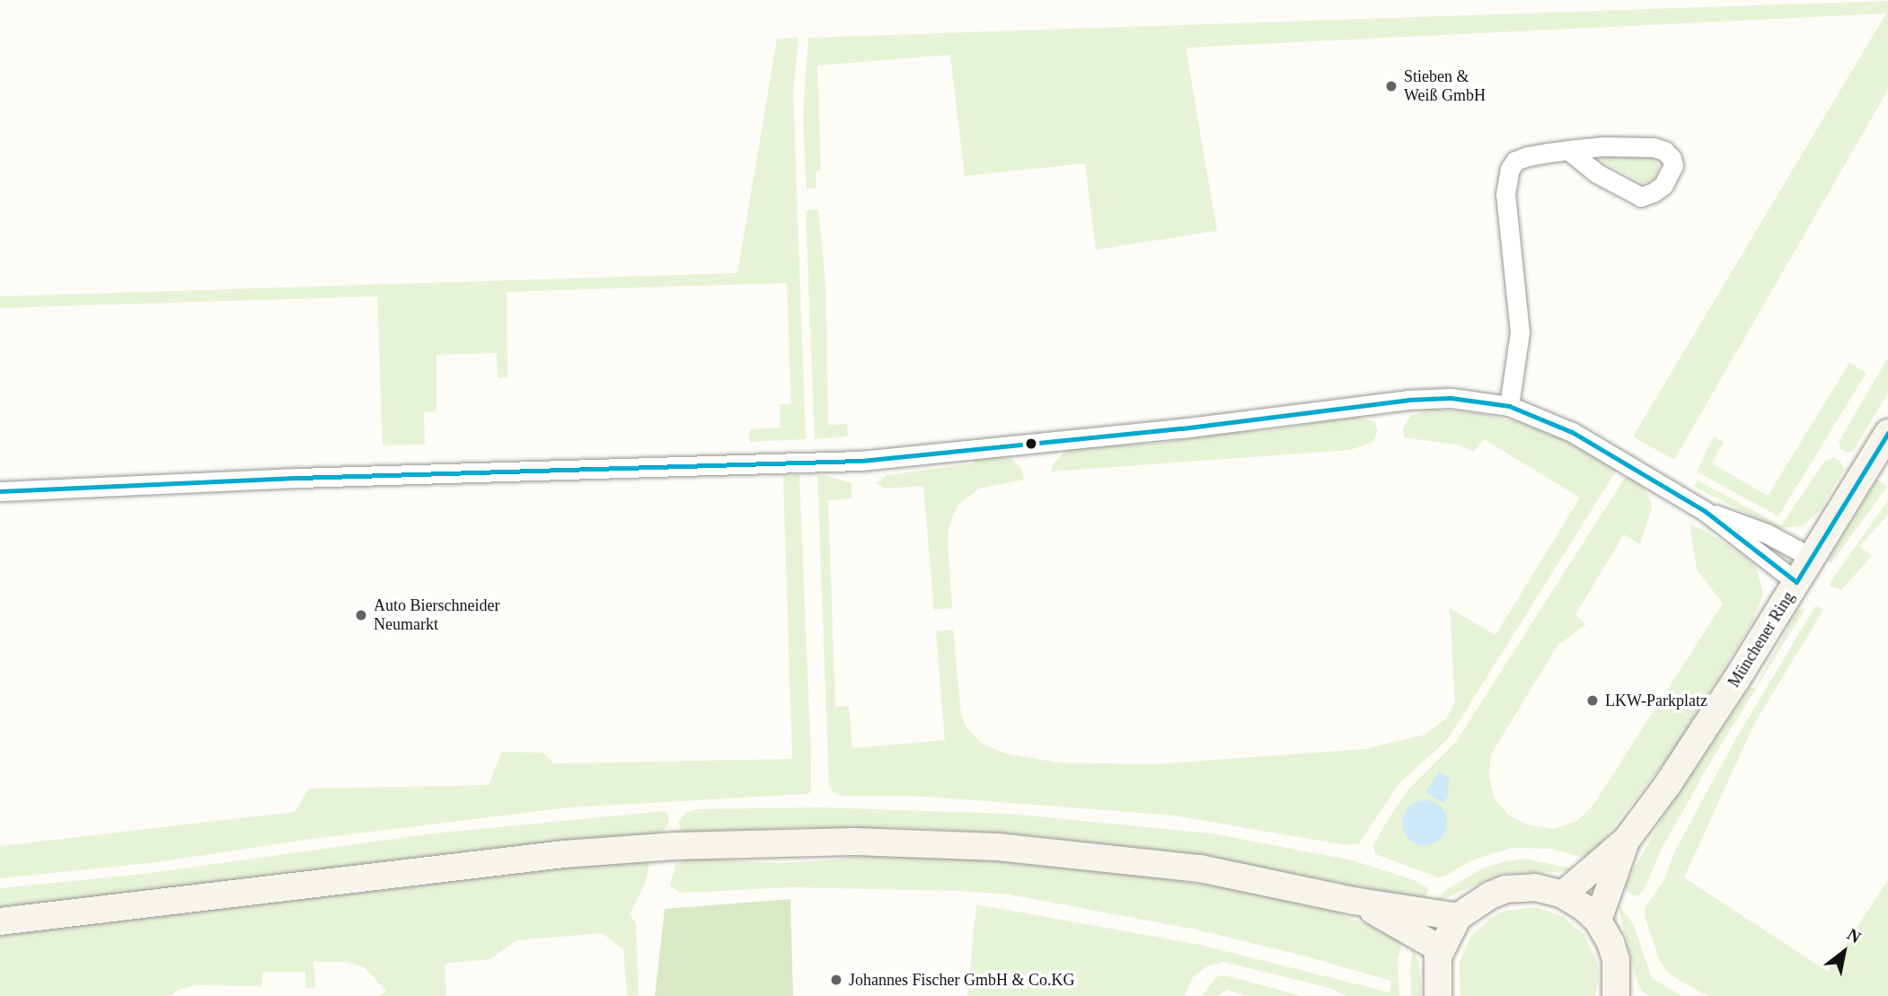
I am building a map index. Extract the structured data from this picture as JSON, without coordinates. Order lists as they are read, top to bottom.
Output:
{
  "streets": {
    "main road": ["Münchener Ring"]
  },
  "places": [
    "Stieben & Weiß GmbH",
    "Auto Bierschneider Neumarkt",
    "LKW-Parkplatz",
    "Johannes Fischer GmbH & Co.KG"
  ],
  "north": "top right"
}
